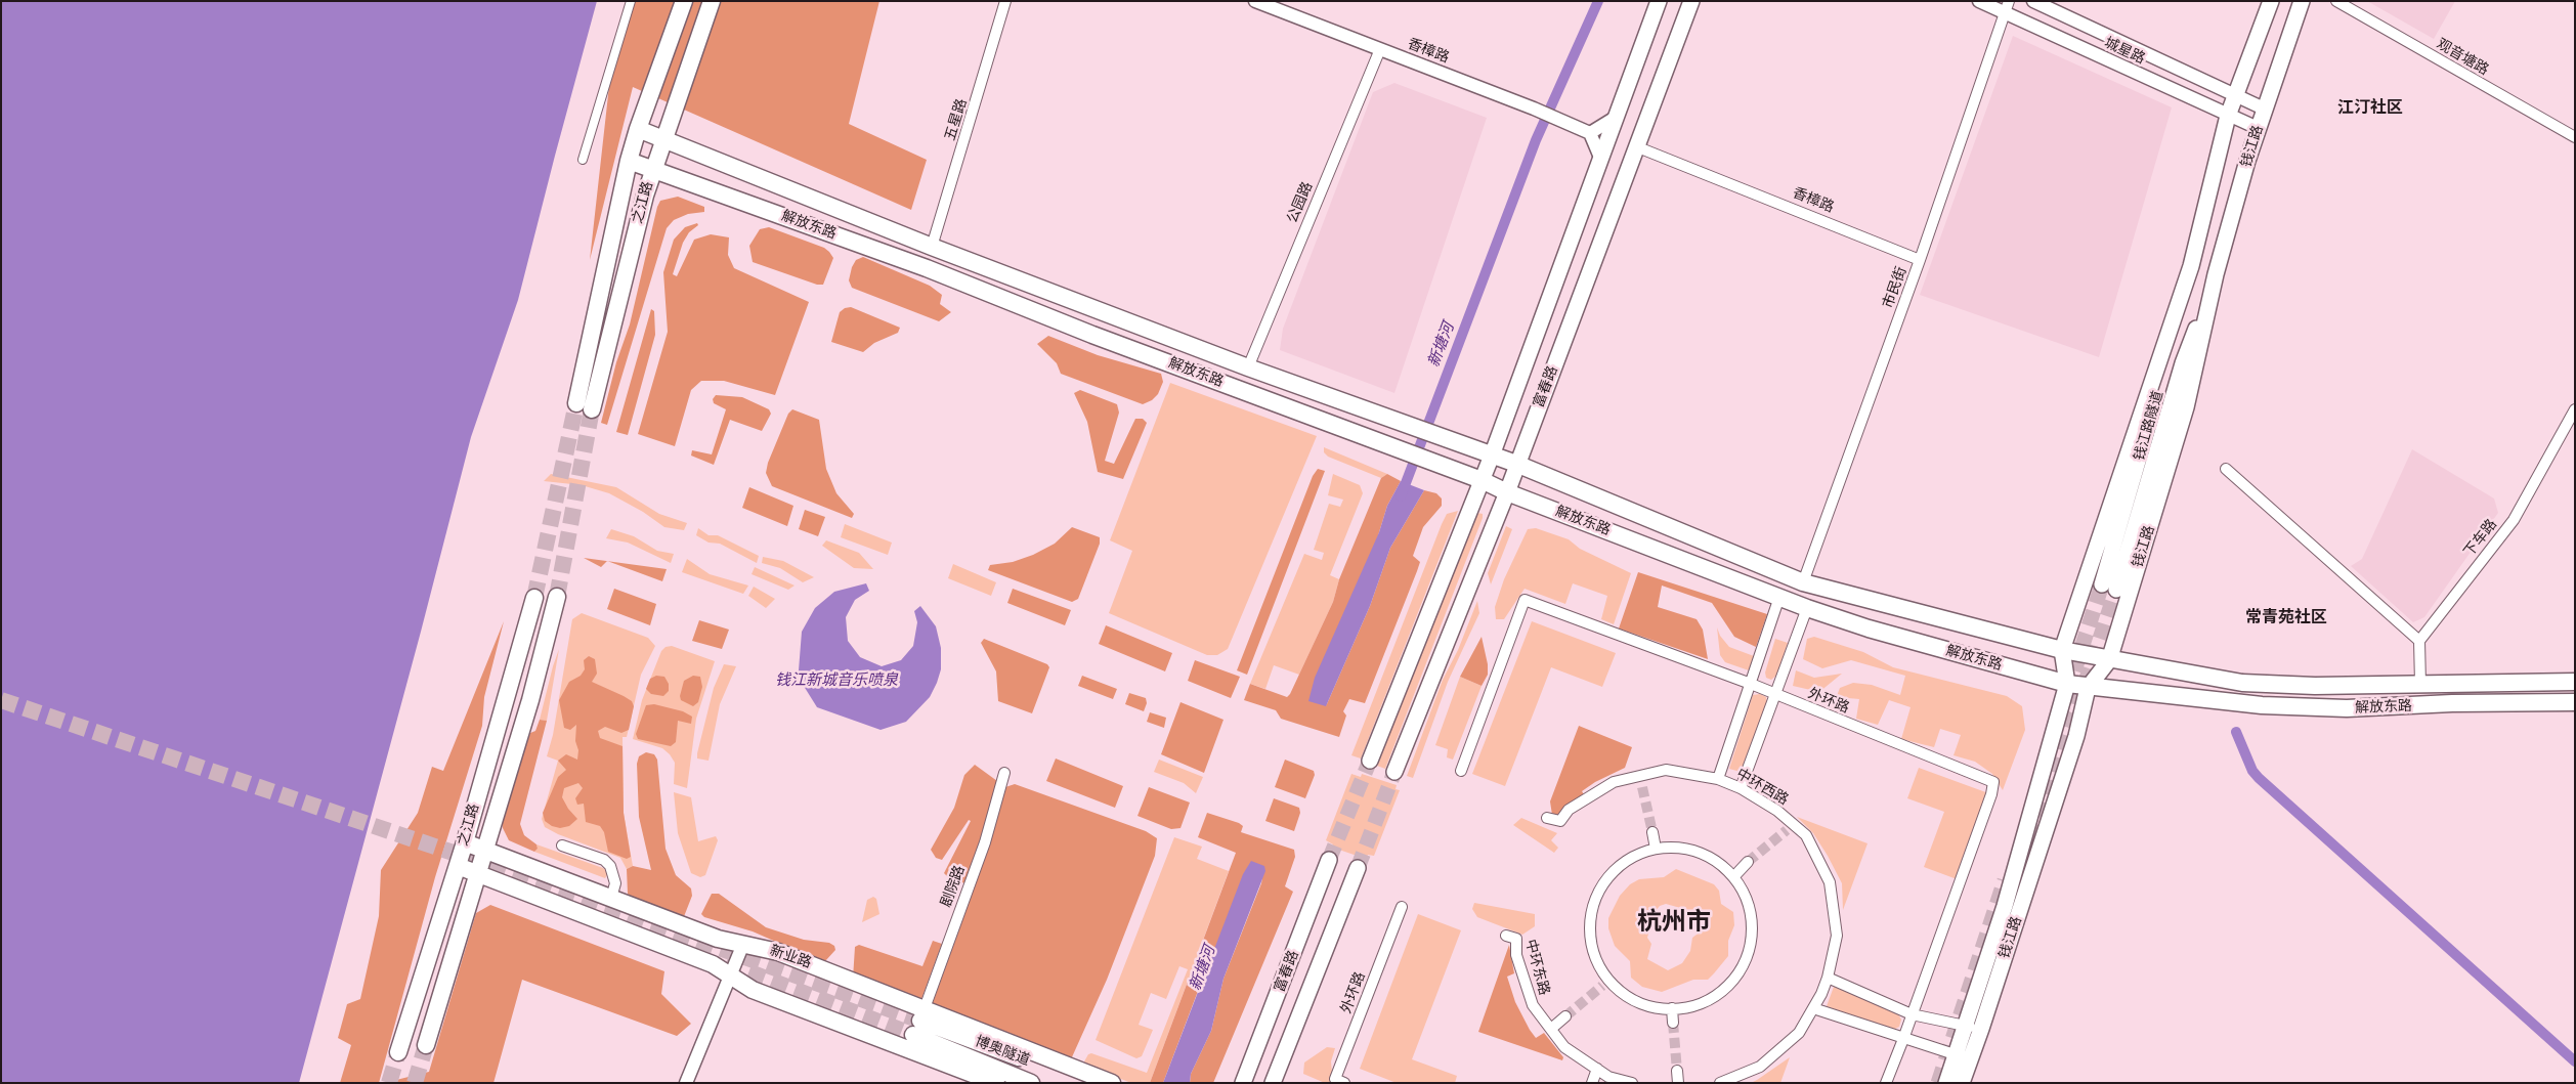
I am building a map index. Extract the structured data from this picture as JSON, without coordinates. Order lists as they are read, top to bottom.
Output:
{
  "streets": {
    "main road": [
      "钱江路",
      "之江路",
      "解放东路",
      "富春路",
      "钱江路隧道",
      "新业路",
      "博奥隧道"
    ],
    "street": [
      "香樟路",
      "城星路",
      "观音塘路",
      "五星路",
      "公园路",
      "市民街",
      "下车路",
      "外环路",
      "中环西路",
      "剧院路",
      "中环东路"
    ]
  },
  "crossings": [
    ["香樟路", "公园路"],
    ["香樟路", "市民街"],
    ["香樟路", "富春路"],
    ["城星路", "钱江路"],
    ["城星路", "市民街"],
    ["五星路", "解放东路"],
    ["钱江路", "解放东路"],
    ["钱江路", "钱江路隧道"],
    ["之江路", "解放东路"],
    ["之江路", "新业路"],
    ["公园路", "解放东路"],
    ["解放东路", "市民街"],
    ["解放东路", "富春路"],
    ["剧院路", "新业路"],
    ["剧院路", "博奥隧道"],
    ["新业路", "博奥隧道"]
  ],
  "districts": ["江汀社区", "常青苑社区", "杭州市"],
  "water": ["新塘河", "钱江新城音乐喷泉"]
}
